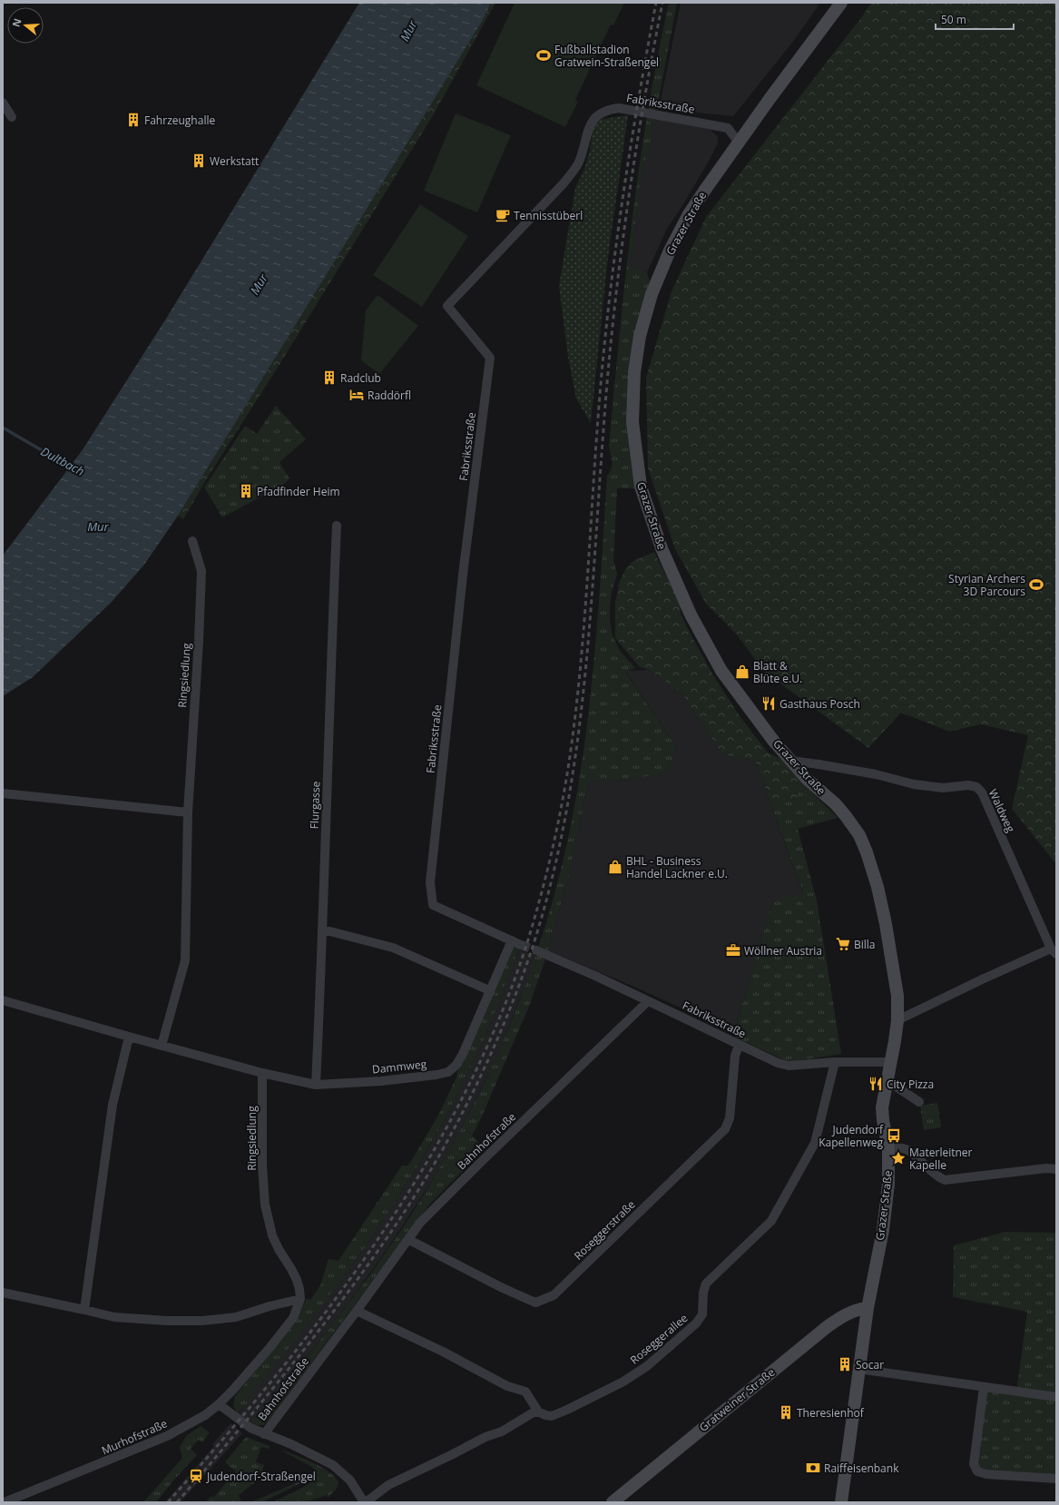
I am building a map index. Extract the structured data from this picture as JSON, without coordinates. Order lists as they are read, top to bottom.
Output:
{
  "streets": {
    "main road": ["Grazer Straße", "Gratweiner Straße"],
    "street": [
      "Fabriksstraße",
      "Ringsiedlung",
      "Flurgasse",
      "Waldweg",
      "Dammweg",
      "Bahnhofstraße",
      "Roseggerstraße",
      "Roseggerallee",
      "Murhofstraße"
    ]
  },
  "crossings": [
    ["Fabriksstraße", "Grazer Straße"],
    ["Fabriksstraße", "Dammweg"],
    ["Fabriksstraße", "Bahnhofstraße"],
    ["Fabriksstraße", "Roseggerstraße"],
    ["Fabriksstraße", "Roseggerallee"],
    ["Grazer Straße", "Waldweg"],
    ["Grazer Straße", "Gratweiner Straße"],
    ["Ringsiedlung", "Dammweg"],
    ["Ringsiedlung", "Murhofstraße"],
    ["Flurgasse", "Dammweg"],
    ["Bahnhofstraße", "Roseggerstraße"]
  ],
  "water": ["Mur", "Dultbach"],
  "places": {
    "sports": ["Fußballstadion Gratwein-Straßengel", "Styrian Archers 3D Parcours"],
    "building": [
      "Fahrzeughalle",
      "Werkstatt",
      "Radclub",
      "Pfadfinder Heim",
      "Socar",
      "Theresienhof"
    ],
    "cafe": ["Tennisstüberl"],
    "hotel": ["Raddörfl"],
    "shop": ["Blatt & Blüte e.U.", "BHL - Business Handel Lackner e.U."],
    "restaurant": ["Gasthaus Posch", "City Pizza"],
    "supermarket": ["Billa"],
    "office": ["Wöllner Austria"],
    "bus stop": ["Judendorf Kapellenweg"],
    "place": ["Materleitner Kapelle"],
    "bank": ["Raiffeisenbank"],
    "station": ["Judendorf-Straßengel"]
  },
  "scale_bar": "50 m",
  "north": "left"
}
